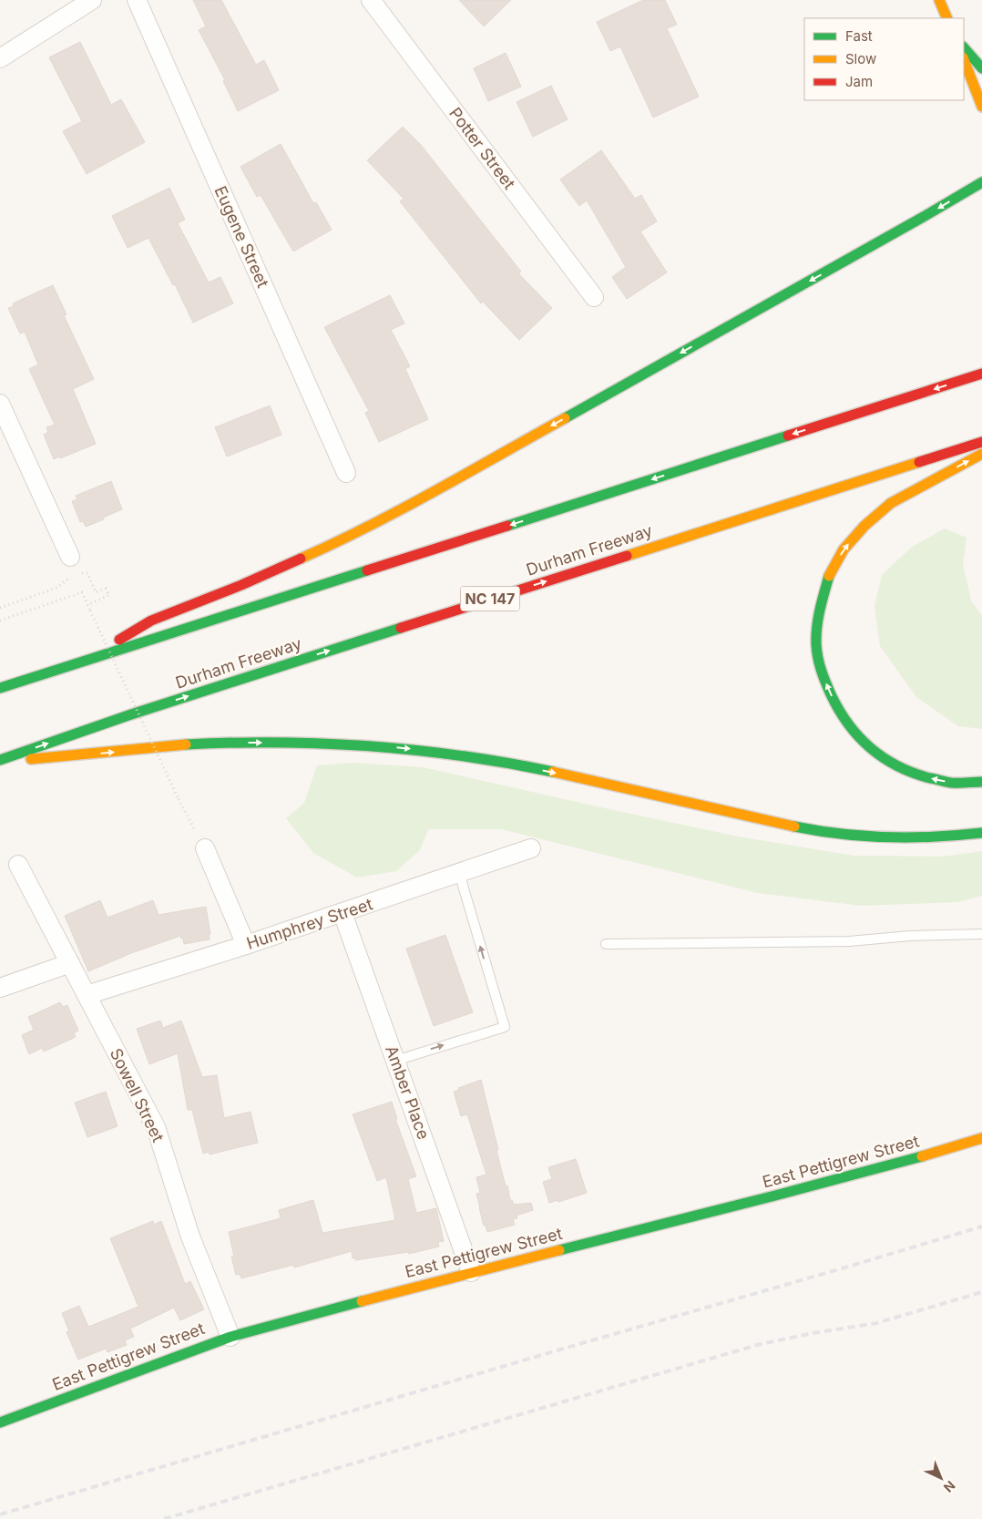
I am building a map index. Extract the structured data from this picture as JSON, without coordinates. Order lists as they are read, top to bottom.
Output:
{
  "streets": {
    "main road": ["Durham Freeway", "NC 147", "East Pettigrew Street"],
    "street": [
      "Potter Street",
      "Eugene Street",
      "Humphrey Street",
      "Amber Place",
      "Sowell Street"
    ]
  },
  "crossings": [
    ["Humphrey Street", "Amber Place"],
    ["Humphrey Street", "Sowell Street"],
    ["Amber Place", "East Pettigrew Street"],
    ["Sowell Street", "East Pettigrew Street"]
  ],
  "legend": ["Fast", "Slow", "Jam"],
  "north": "bottom right"
}
